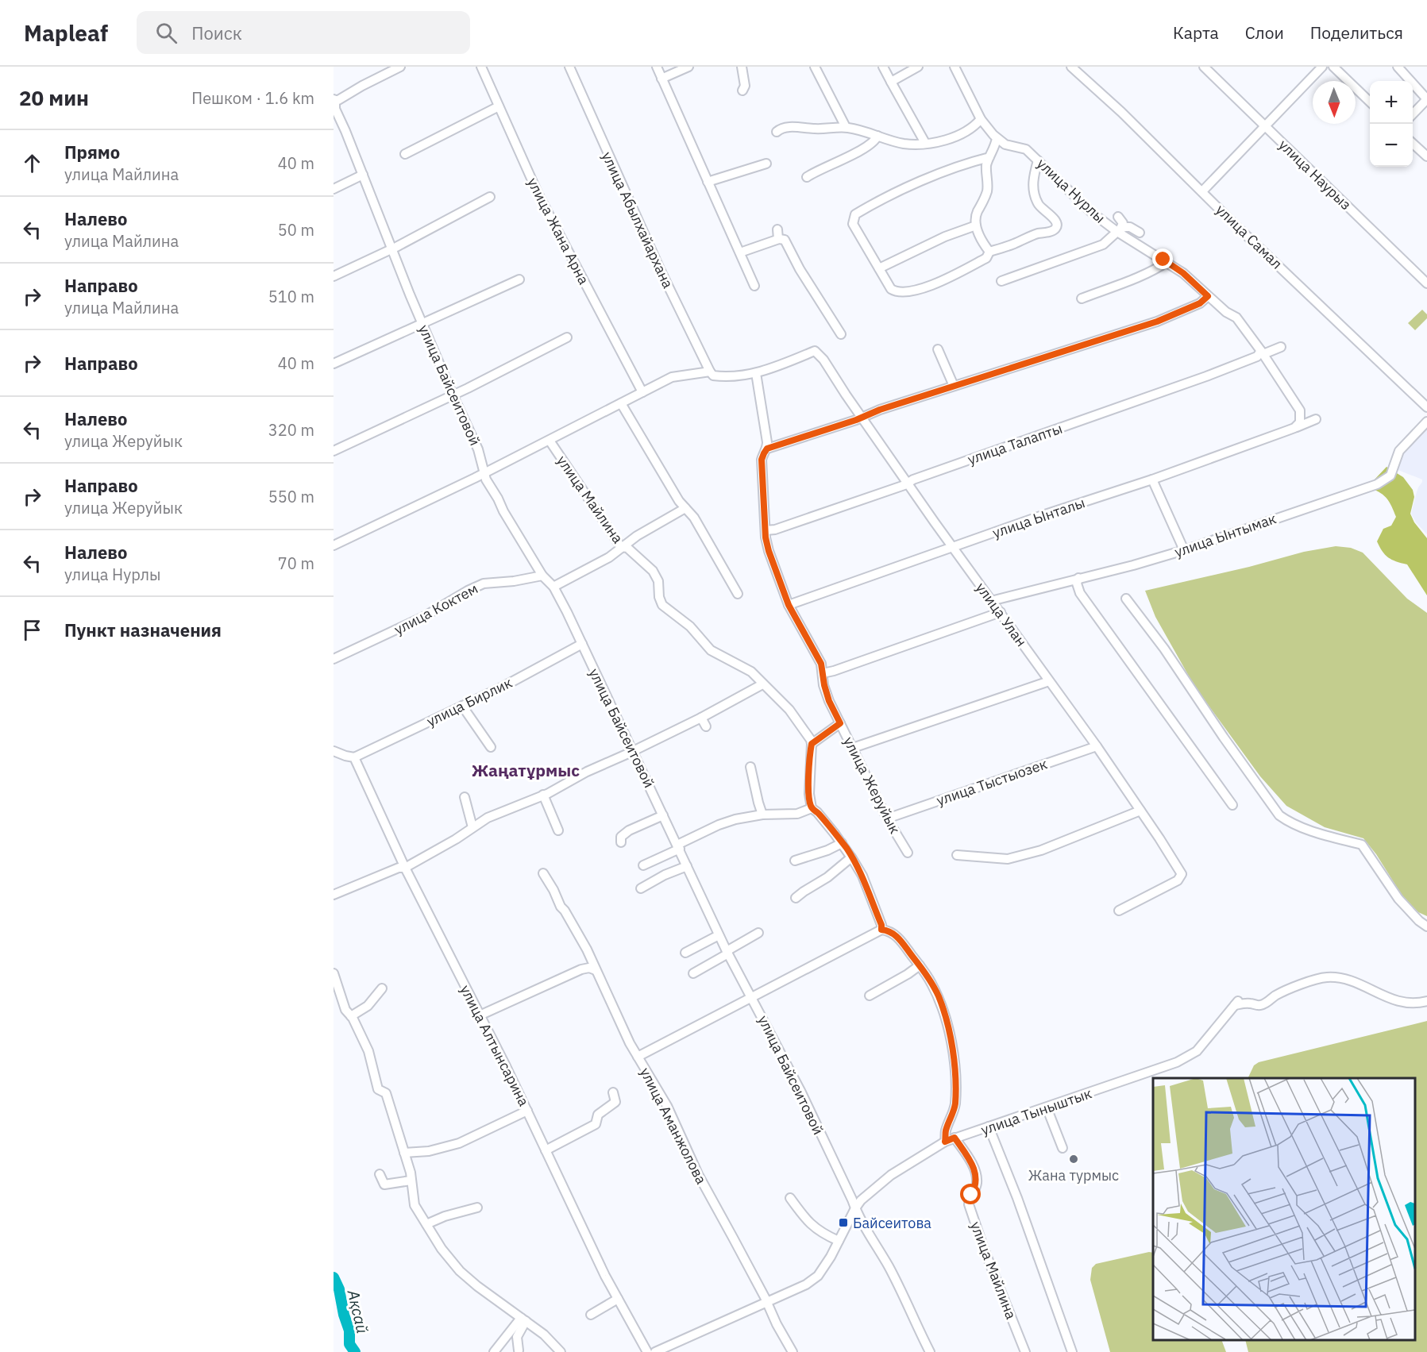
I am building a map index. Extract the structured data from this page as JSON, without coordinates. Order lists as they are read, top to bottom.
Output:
{
  "streets": {
    "street": [
      "улица Наурыз",
      "улица Нурлы",
      "улица Абылхайархана",
      "улица Жана Арна",
      "улица Самал",
      "улица Байсеитовой",
      "улица Талапты",
      "улица Майлина",
      "улица Ынталы",
      "улица Ынтымак",
      "улица Коктем",
      "улица Улан",
      "улица Бирлик",
      "улица Тыстыозек",
      "улица Жеруйык",
      "улица Алтынсарина",
      "улица Тыныштык",
      "улица Аманжолова"
    ]
  },
  "crossings": [
    ["улица Нурлы", "улица Талапты"],
    ["улица Нурлы", "улица Ынталы"],
    ["улица Абылхайархана", "улица Майлина"],
    ["улица Жана Арна", "улица Майлина"],
    ["улица Байсеитовой", "улица Майлина"],
    ["улица Байсеитовой", "улица Коктем"],
    ["улица Байсеитовой", "улица Бирлик"],
    ["улица Байсеитовой", "улица Тыныштык"],
    ["улица Талапты", "улица Улан"],
    ["улица Талапты", "улица Жеруйык"],
    ["улица Майлина", "улица Улан"],
    ["улица Майлина", "улица Жеруйык"],
    ["улица Майлина", "улица Тыныштык"],
    ["улица Ынталы", "улица Улан"],
    ["улица Ынталы", "улица Жеруйык"],
    ["улица Ынтымак", "улица Улан"],
    ["улица Улан", "улица Тыстыозек"],
    ["улица Бирлик", "улица Алтынсарина"],
    ["улица Тыстыозек", "улица Жеруйык"],
    ["улица Тыныштык", "улица Аманжолова"]
  ],
  "districts": ["Жаңатұрмыс"],
  "water": ["Ақсай"],
  "places": {
    "other": ["Жана турмыс"],
    "transit": ["Байсеитова"]
  },
  "north": "bottom",
  "page": {
    "header": "Mapleaf",
    "search": "Поиск",
    "nav": ["Карта", "Слои", "Поделиться"],
    "heading": ["20 мин", "Пешком · 1.6 km"],
    "map_buttons": ["+", "−"],
    "list": [
      ["Прямо", "улица Майлина", "40 m"],
      ["Налево", "улица Майлина", "50 m"],
      ["Направо", "улица Майлина", "510 m"],
      ["Направо", "40 m"],
      ["Налево", "улица Жеруйык", "320 m"],
      ["Направо", "улица Жеруйык", "550 m"],
      ["Налево", "улица Нурлы", "70 m"],
      "Пункт назначения"
    ]
  }
}
